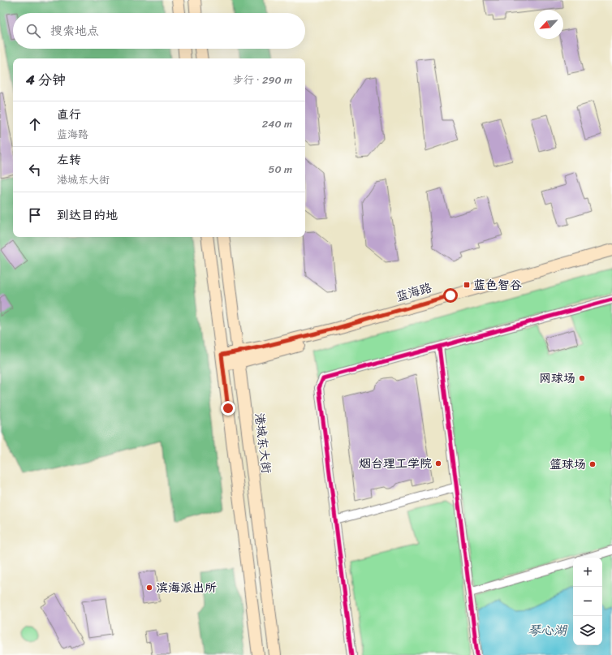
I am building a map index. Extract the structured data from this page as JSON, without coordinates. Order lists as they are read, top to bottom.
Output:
{
  "streets": {
    "main road": ["蓝海路", "港城东大街"]
  },
  "crossings": [
    ["蓝海路", "港城东大街"]
  ],
  "water": ["琴心湖"],
  "places": {
    "transit": ["蓝色智谷"],
    "other": [
      "网球场",
      "烟台理工学院",
      "篮球场",
      "滨海派出所"
    ]
  },
  "north": "bottom left",
  "page": {
    "search": "搜索地点",
    "heading": ["4 分钟", "步行 · 290 m"],
    "list": [
      ["直行", "蓝海路", "240 m"],
      ["左转", "港城东大街", "50 m"],
      "到达目的地"
    ],
    "map_buttons": ["+", "−"]
  }
}
